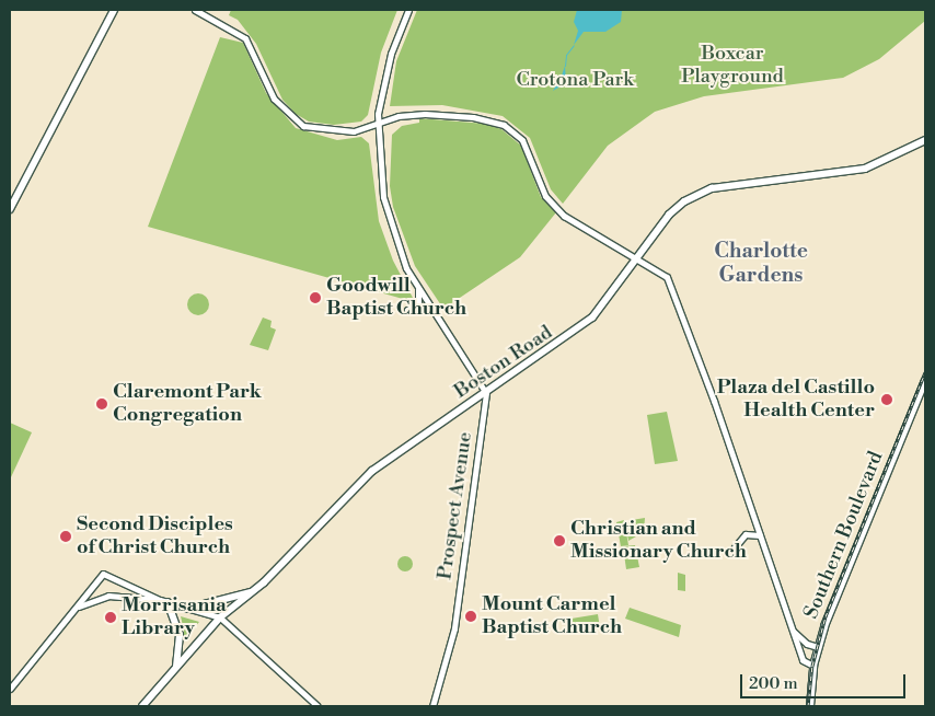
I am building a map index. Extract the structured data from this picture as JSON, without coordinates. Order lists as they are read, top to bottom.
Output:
{
  "streets": {
    "main road": ["Boston Road", "Southern Boulevard"],
    "street": ["Prospect Avenue"]
  },
  "crossings": [
    ["Boston Road", "Prospect Avenue"]
  ],
  "districts": ["Charlotte Gardens"],
  "parks": ["Boxcar Playground", "Crotona Park"],
  "places": [
    "Goodwill Baptist Church",
    "Plaza del Castillo Health Center",
    "Claremont Park Congregation",
    "Second Disciples of Christ Church",
    "Christian and Missionary Church",
    "Mount Carmel Baptist Church",
    "Morrisania Library"
  ],
  "scale_bar": "200 m"
}
